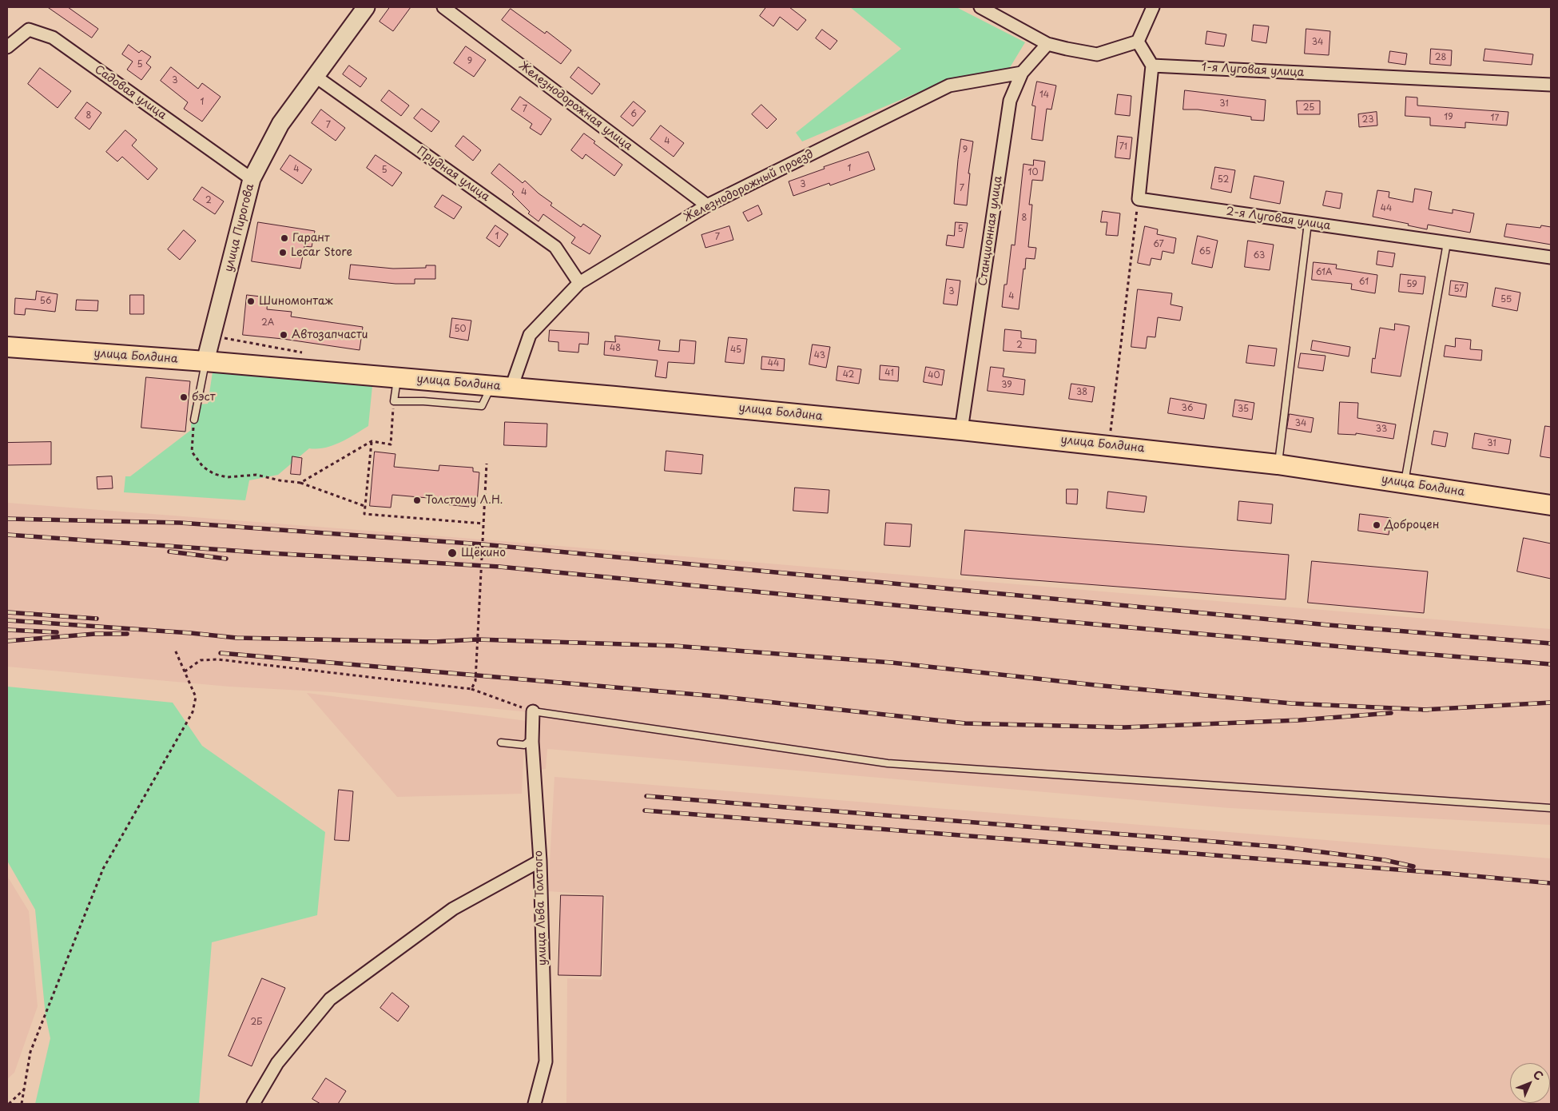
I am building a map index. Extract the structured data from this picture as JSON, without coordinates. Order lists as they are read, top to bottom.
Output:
{
  "streets": {
    "main road": ["улица Болдина"],
    "street": [
      "1-я Луговая улица",
      "Садовая улица",
      "Железнодорожная улица",
      "Прудная улица",
      "Железнодорожный проезд",
      "2-я Луговая улица",
      "улица Пирогова",
      "Станционная улица",
      "улица Льва Толстого"
    ]
  },
  "crossings": [
    ["Садовая улица", "улица Пирогова"],
    ["Железнодорожная улица", "Железнодорожный проезд"],
    ["Прудная улица", "Железнодорожный проезд"],
    ["Прудная улица", "улица Пирогова"],
    ["Железнодорожный проезд", "Станционная улица"],
    ["Железнодорожный проезд", "улица Болдина"],
    ["улица Пирогова", "улица Болдина"],
    ["Станционная улица", "улица Болдина"]
  ],
  "places": [
    "Гарант",
    "Lecar Store",
    "Шиномонтаж",
    "Автозапчасти",
    "бэст",
    "Толстому Л.Н.",
    "Доброцен",
    "Щёкино"
  ],
  "house_numbers": [
    "34",
    "28",
    "9",
    "5",
    "3",
    "14",
    "1",
    "31",
    "25",
    "7",
    "6",
    "8",
    "19",
    "17",
    "23",
    "7",
    "4",
    "71",
    "9",
    "1",
    "4",
    "5",
    "10",
    "52",
    "3",
    "7",
    "4",
    "2",
    "44",
    "8",
    "5",
    "1",
    "7",
    "67",
    "65",
    "63",
    "61А",
    "61",
    "59",
    "57",
    "3",
    "4",
    "55",
    "56",
    "2А",
    "50",
    "2",
    "48",
    "45",
    "43",
    "44",
    "41",
    "42",
    "40",
    "39",
    "38",
    "36",
    "35",
    "34",
    "33",
    "31",
    "2Б"
  ],
  "north": "top right"
}
